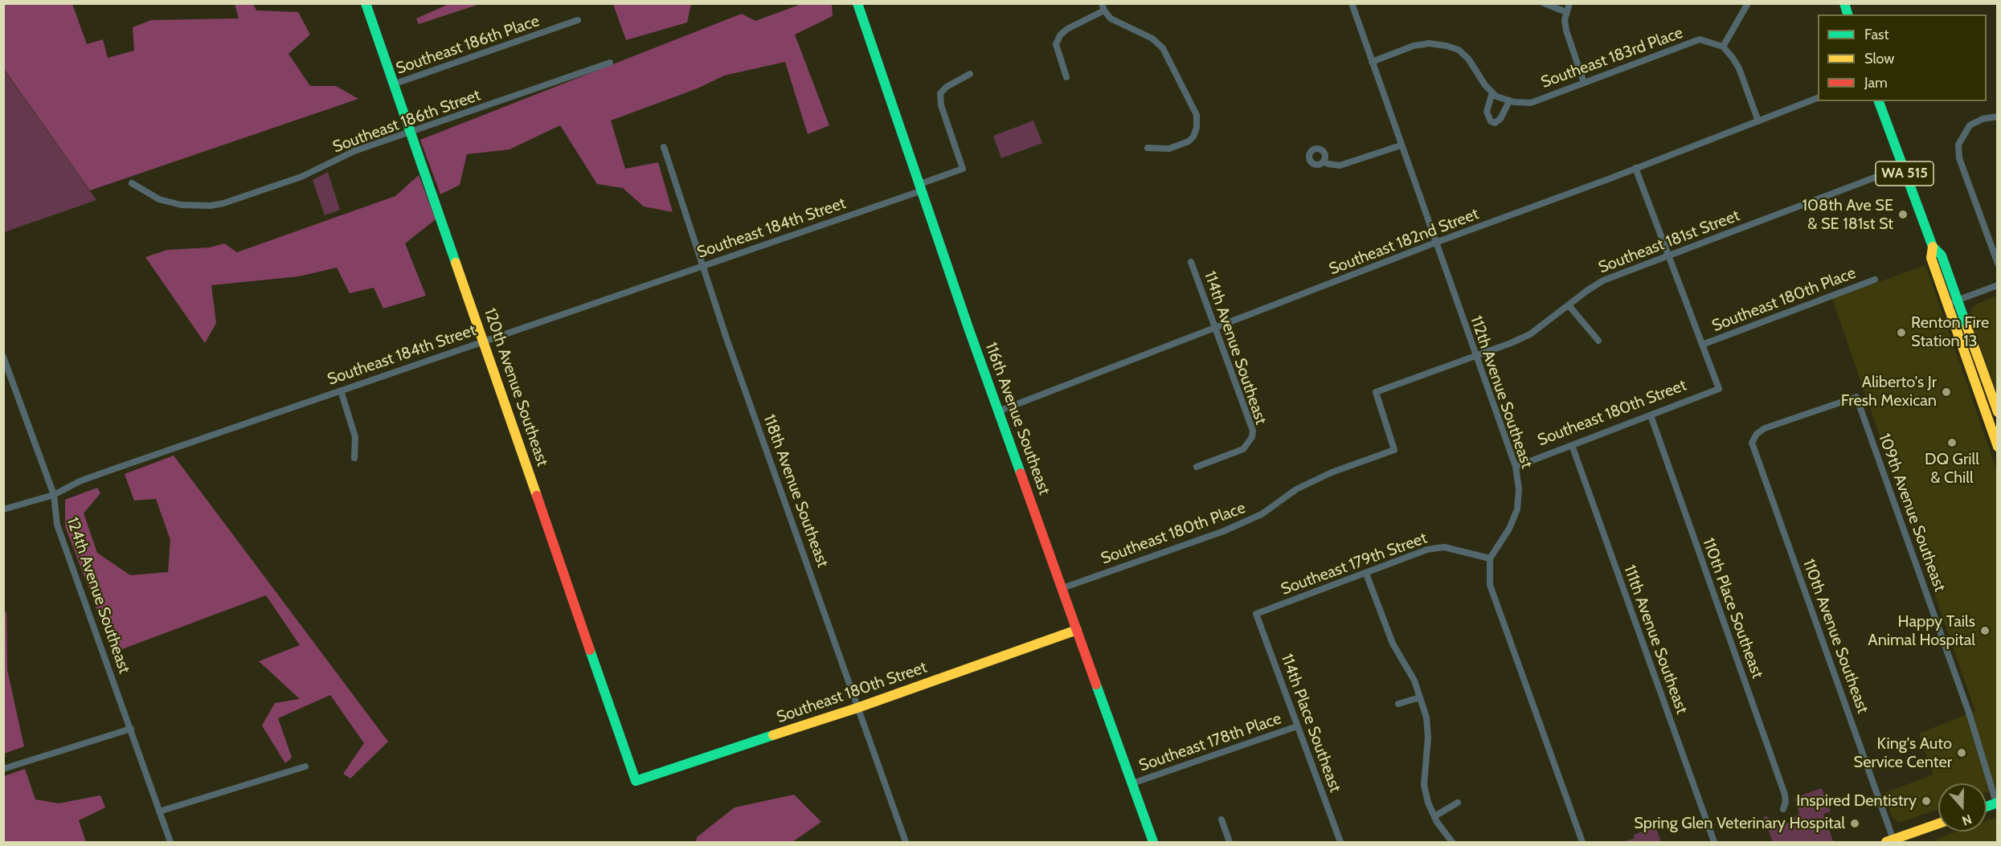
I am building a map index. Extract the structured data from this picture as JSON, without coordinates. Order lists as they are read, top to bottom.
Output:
{
  "streets": {
    "street": [
      "Southeast 186th Place",
      "Southeast 183rd Place",
      "Southeast 186th Street",
      "WA 515",
      "Southeast 184th Street",
      "Southeast 182nd Street",
      "Southeast 181st Street",
      "Southeast 180th Place",
      "114th Avenue Southeast",
      "120th Avenue Southeast",
      "112th Avenue Southeast",
      "Southeast 180th Street",
      "116th Avenue Southeast",
      "118th Avenue Southeast",
      "109th Avenue Southeast",
      "Southeast 179th Street",
      "124th Avenue Southeast",
      "110th Place Southeast",
      "110th Avenue Southeast",
      "111th Avenue Southeast",
      "114th Place Southeast",
      "Southeast 178th Place"
    ]
  },
  "crossings": [
    ["Southeast 186th Place", "120th Avenue Southeast"],
    ["Southeast 183rd Place", "112th Avenue Southeast"],
    ["Southeast 186th Street", "120th Avenue Southeast"],
    ["WA 515", "Southeast 181st Street"],
    ["Southeast 184th Street", "120th Avenue Southeast"],
    ["Southeast 184th Street", "116th Avenue Southeast"],
    ["Southeast 184th Street", "118th Avenue Southeast"],
    ["Southeast 184th Street", "124th Avenue Southeast"],
    ["Southeast 182nd Street", "114th Avenue Southeast"],
    ["Southeast 182nd Street", "112th Avenue Southeast"],
    ["Southeast 182nd Street", "116th Avenue Southeast"],
    ["Southeast 181st Street", "Southeast 180th Place"],
    ["Southeast 181st Street", "112th Avenue Southeast"],
    ["Southeast 180th Place", "Southeast 180th Street"],
    ["Southeast 180th Place", "116th Avenue Southeast"],
    ["120th Avenue Southeast", "Southeast 180th Street"],
    ["112th Avenue Southeast", "Southeast 180th Street"],
    ["112th Avenue Southeast", "Southeast 179th Street"],
    ["Southeast 180th Street", "116th Avenue Southeast"],
    ["Southeast 180th Street", "118th Avenue Southeast"],
    ["Southeast 180th Street", "110th Place Southeast"],
    ["Southeast 180th Street", "111th Avenue Southeast"],
    ["116th Avenue Southeast", "Southeast 178th Place"],
    ["109th Avenue Southeast", "110th Avenue Southeast"],
    ["Southeast 179th Street", "114th Place Southeast"],
    ["114th Place Southeast", "Southeast 178th Place"]
  ],
  "places": [
    "108th Ave SE & SE 181st St",
    "Renton Fire Station 13",
    "Aliberto's Jr Fresh Mexican",
    "DQ Grill & Chill",
    "Happy Tails Animal Hospital",
    "King's Auto Service Center",
    "Inspired Dentistry",
    "Spring Glen Veterinary Hospital"
  ],
  "legend": ["Fast", "Slow", "Jam"],
  "north": "bottom"
}
